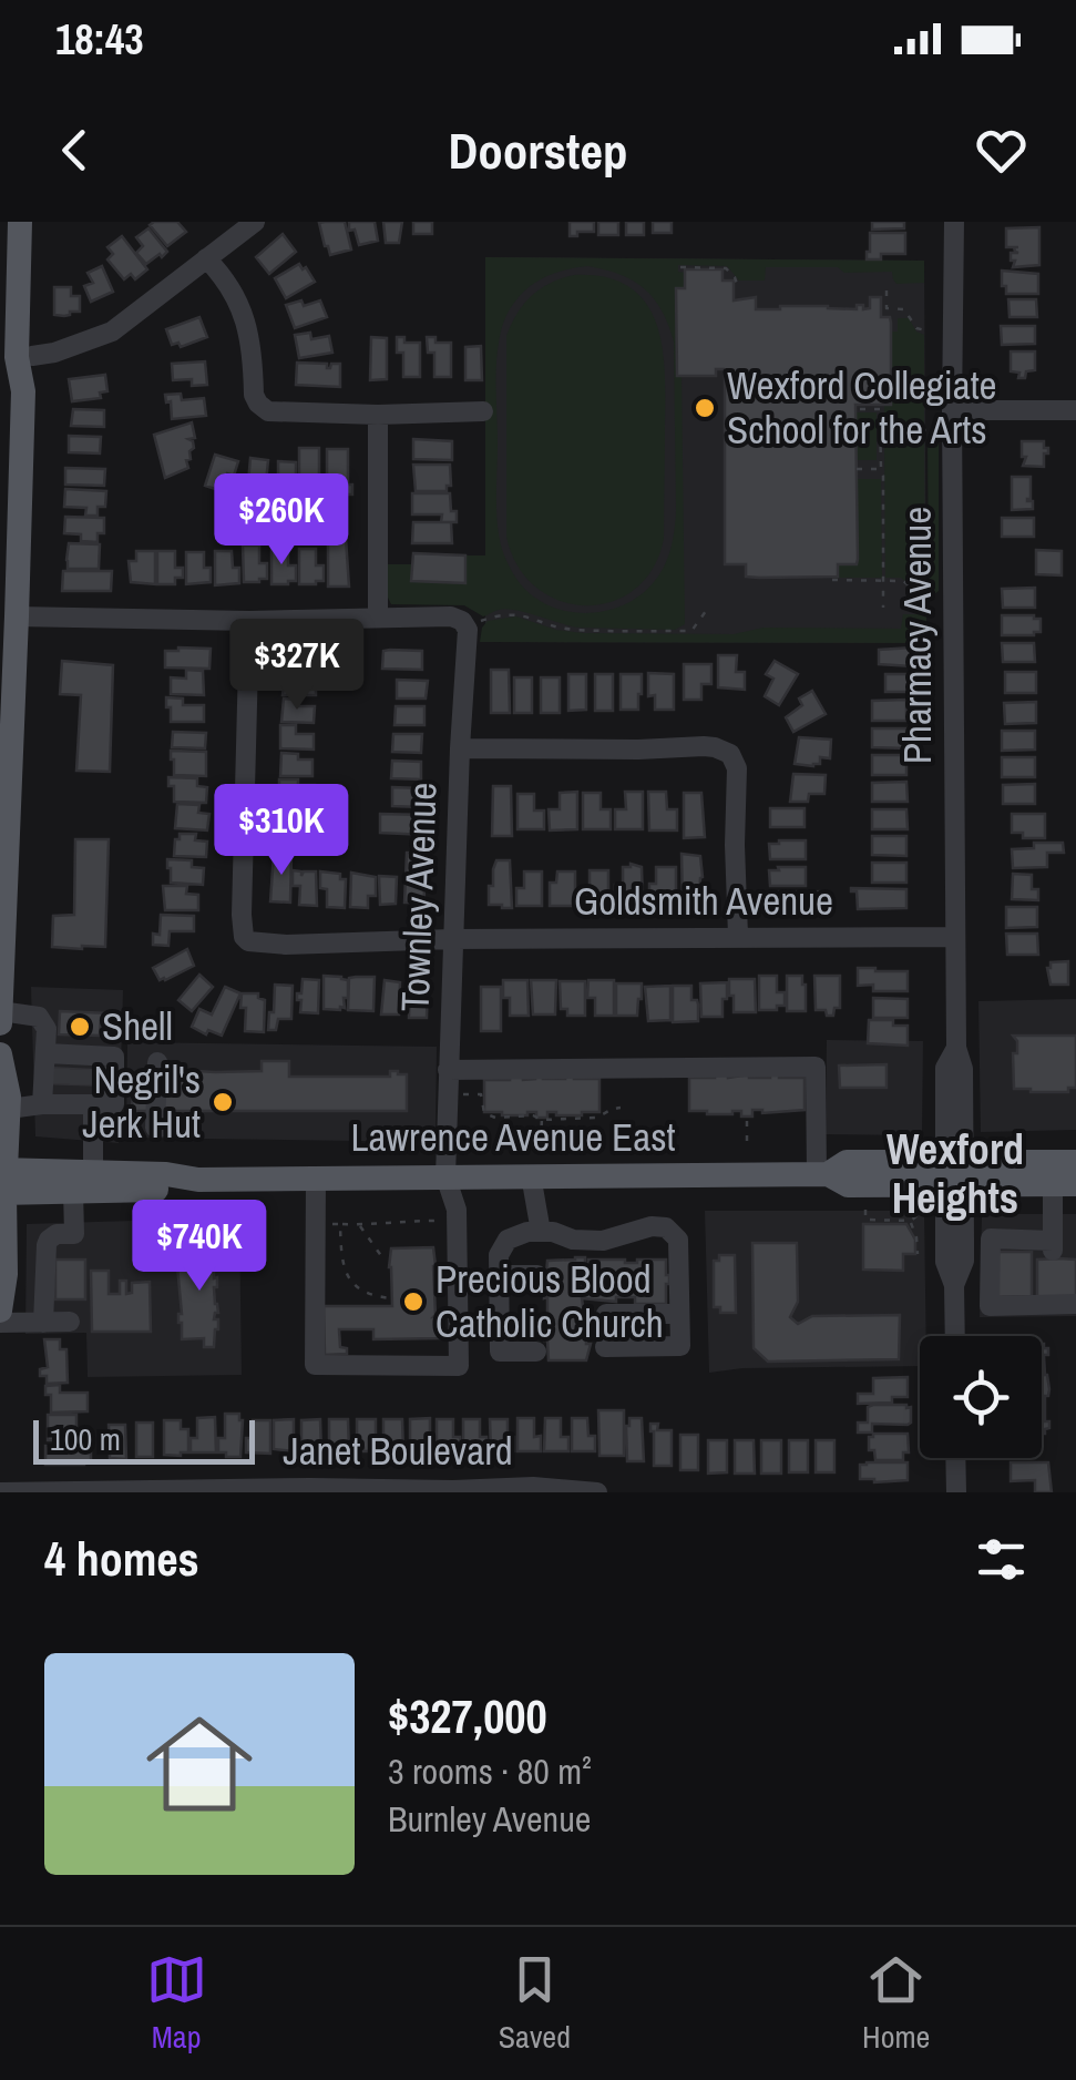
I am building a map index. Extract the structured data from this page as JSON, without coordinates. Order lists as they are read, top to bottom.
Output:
{
  "streets": {
    "main road": ["Lawrence Avenue East"],
    "street": [
      "Pharmacy Avenue",
      "Townley Avenue",
      "Goldsmith Avenue",
      "Janet Boulevard"
    ]
  },
  "crossings": [
    ["Pharmacy Avenue", "Goldsmith Avenue"],
    ["Pharmacy Avenue", "Lawrence Avenue East"],
    ["Townley Avenue", "Goldsmith Avenue"],
    ["Townley Avenue", "Lawrence Avenue East"]
  ],
  "districts": ["Wexford Heights"],
  "places": [
    "Wexford Collegiate School for the Arts",
    "Shell",
    "Negril's Jerk Hut",
    "Precious Blood Catholic Church"
  ],
  "scale_bar": "100 m",
  "page": {
    "status": "18:43",
    "header": "Doorstep",
    "price": [
      "$260K",
      "$327K",
      "$310K",
      "$740K"
    ],
    "scale": "100 m",
    "heading": "4 homes",
    "list": [
      {
        "name": "$327,000",
        "note": "3 rooms · 80 m² · Burnley Avenue"
      }
    ],
    "tabs": ["Map", "Saved", "Home"]
  }
}
